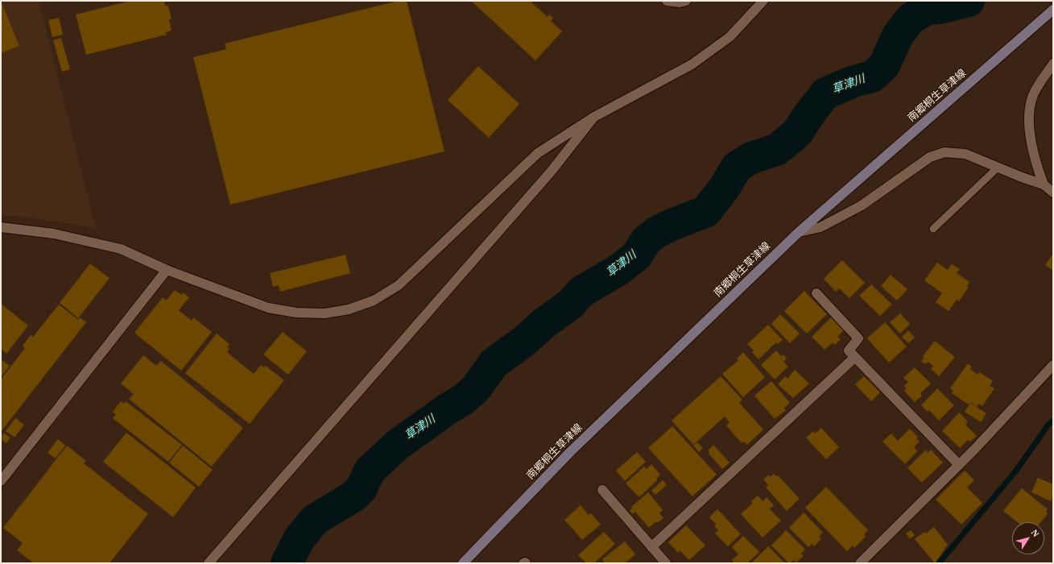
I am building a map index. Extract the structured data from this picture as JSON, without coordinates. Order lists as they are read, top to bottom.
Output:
{
  "streets": {
    "main road": ["南郷桐生草津線"]
  },
  "water": ["草津川"],
  "north": "top right"
}
